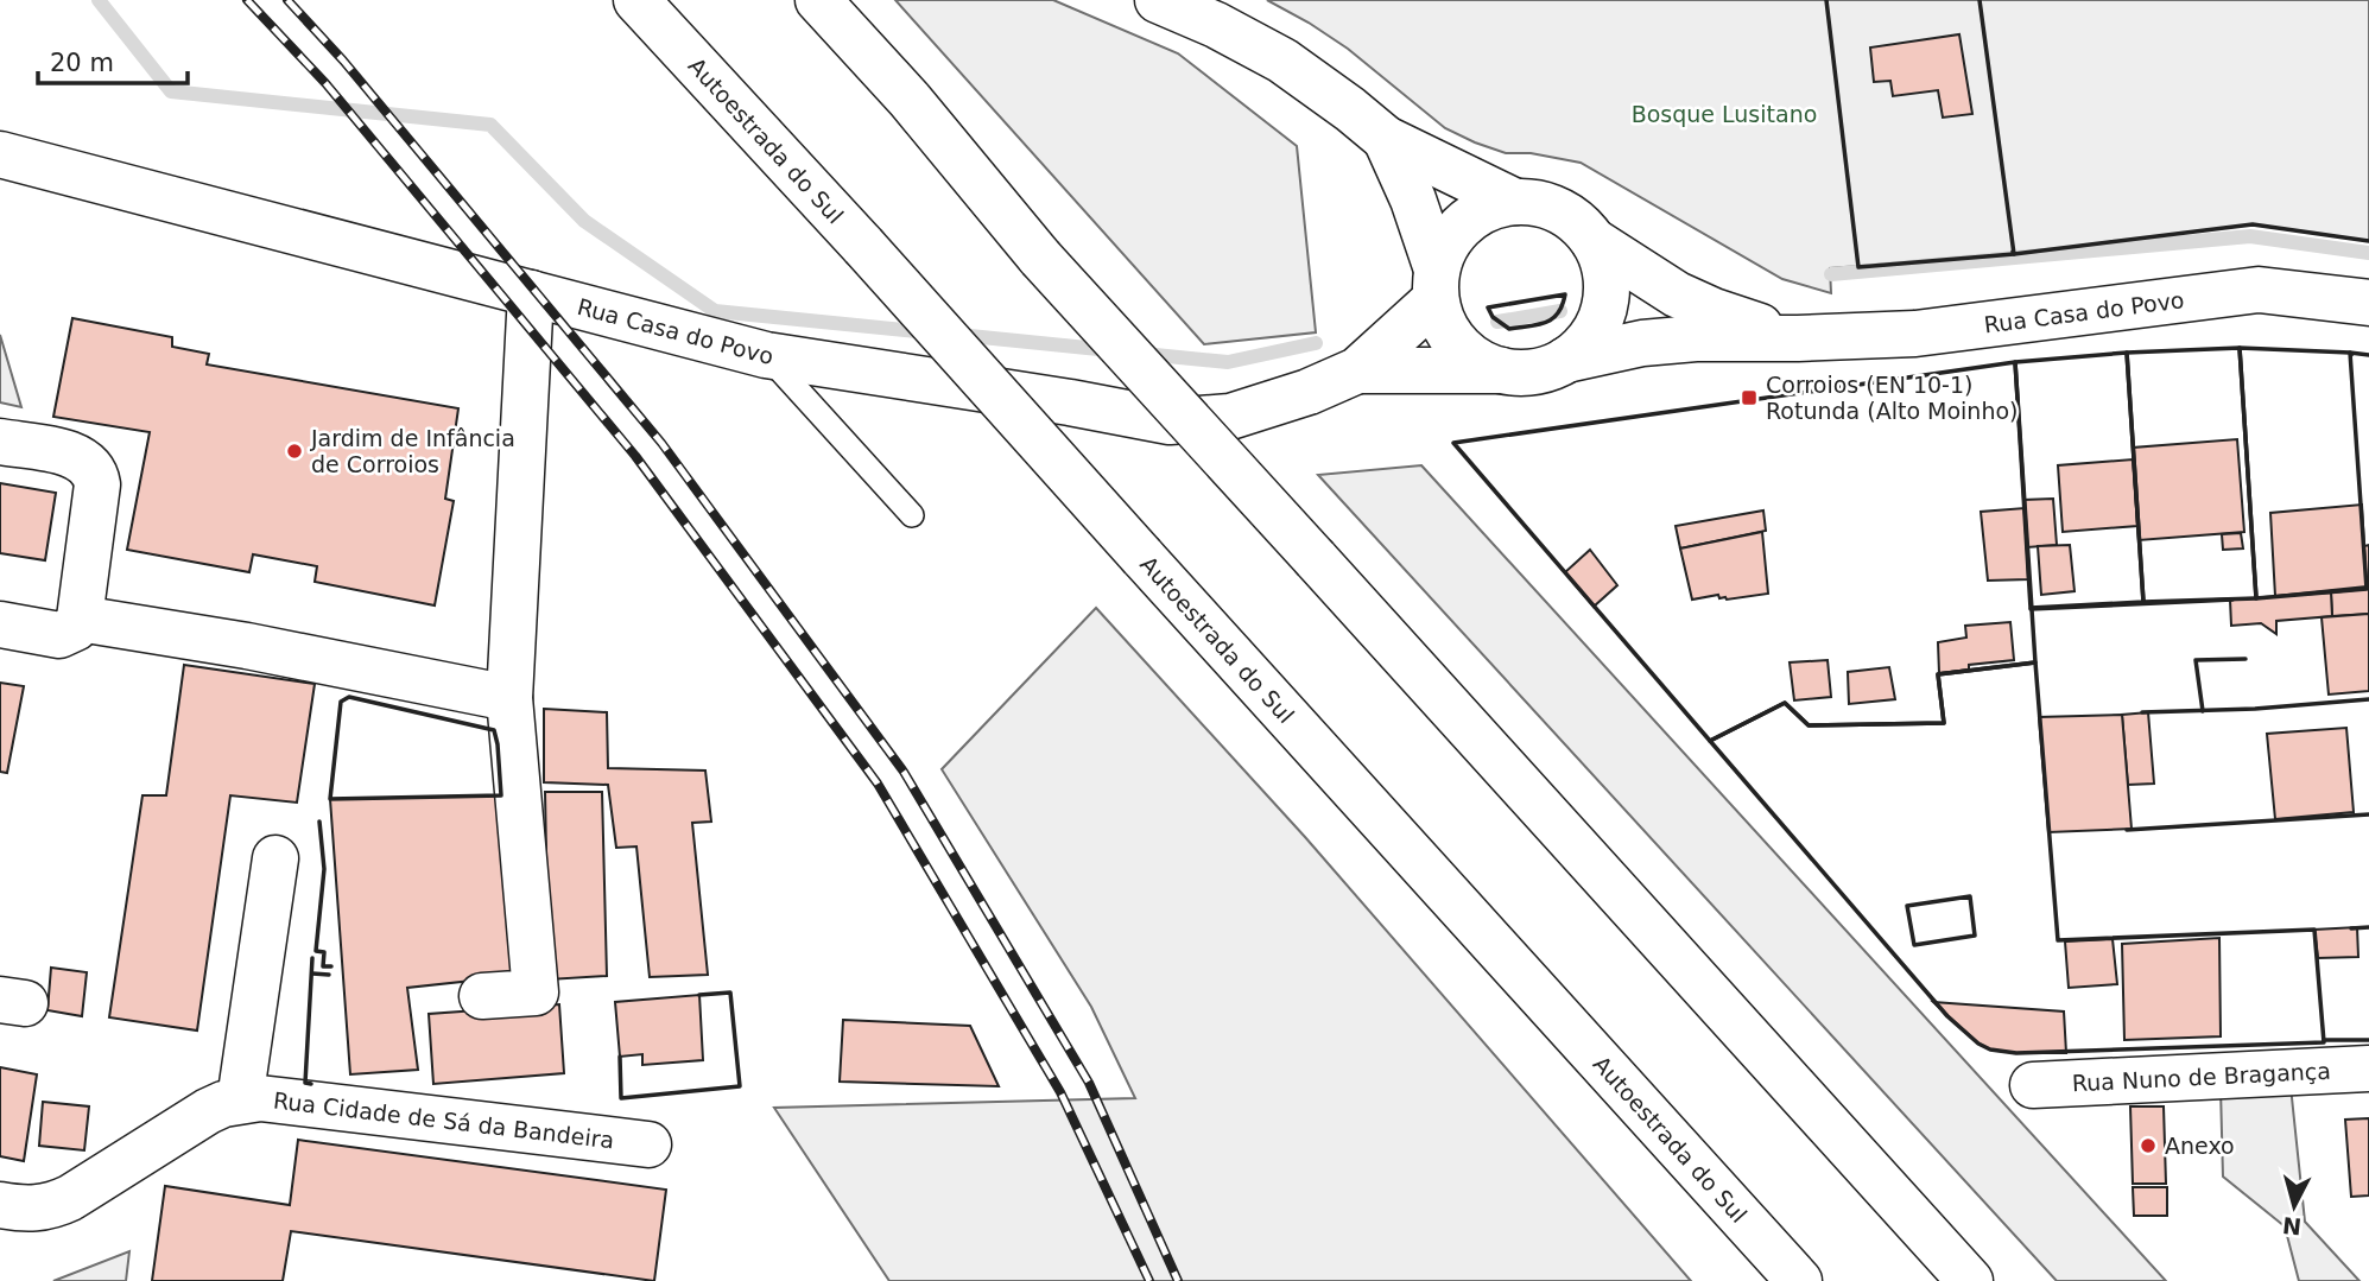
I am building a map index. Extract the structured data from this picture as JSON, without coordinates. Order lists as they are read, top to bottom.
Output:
{
  "streets": {
    "main road": [
      "Autoestrada do Sul",
      "Rua Casa do Povo",
      "Rua Nuno de Bragança",
      "Rua Cidade de Sá da Bandeira"
    ]
  },
  "parks": ["Bosque Lusitano"],
  "places": {
    "transit": ["Corroios (EN 10-1) Rotunda (Alto Moinho)"],
    "other": ["Jardim de Infância de Corroios", "Anexo"]
  },
  "scale_bar": "20 m",
  "north": "bottom"
}
